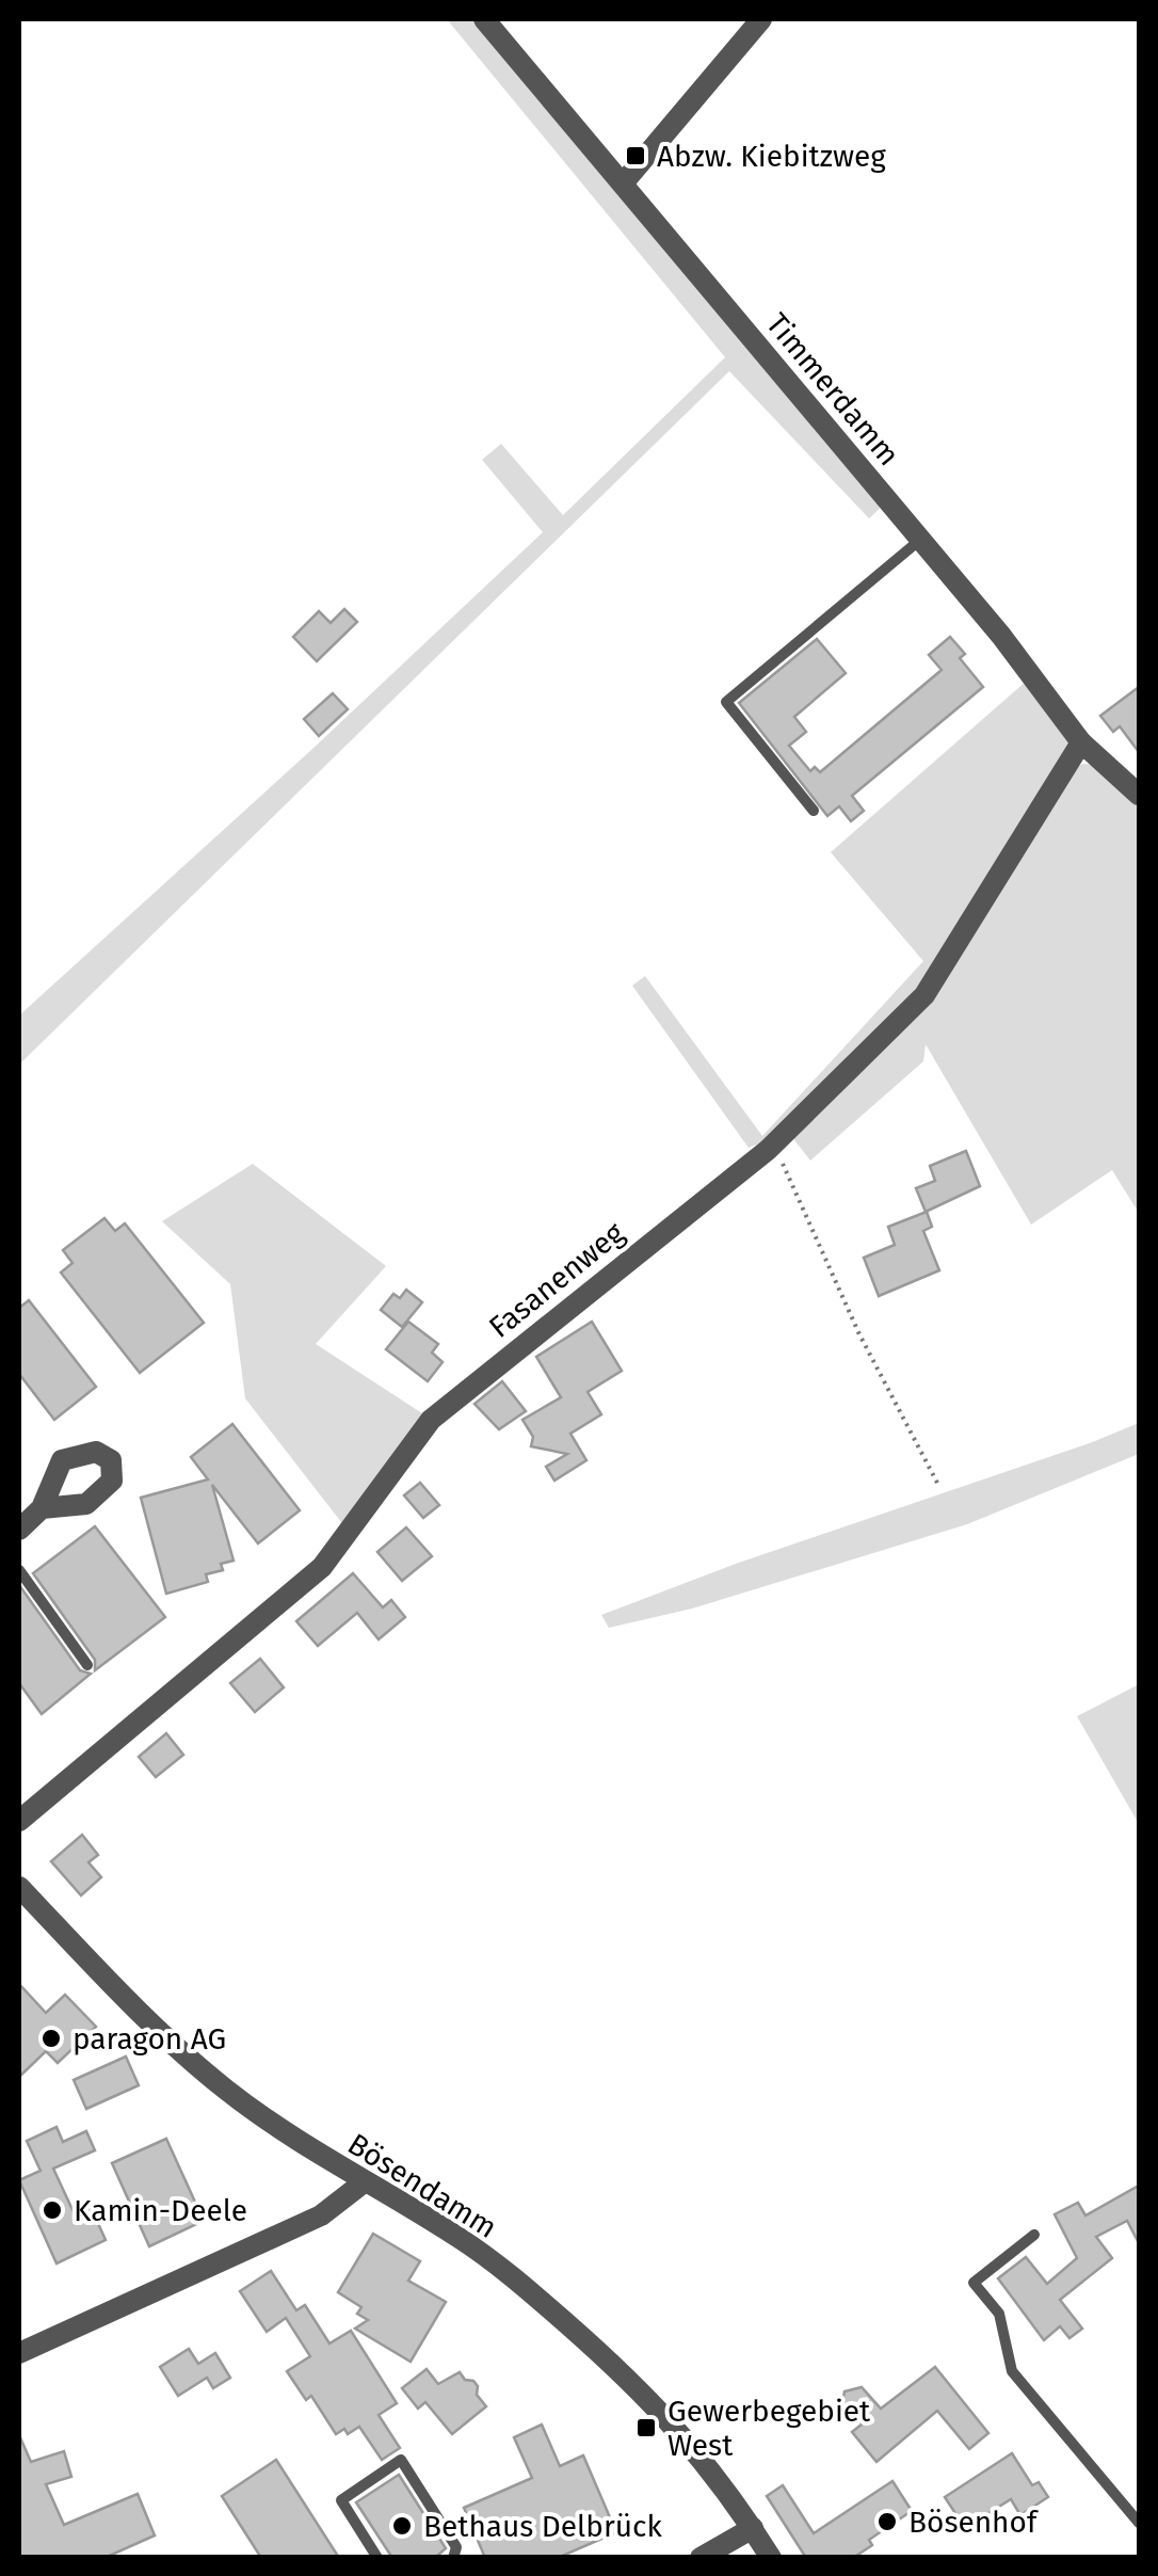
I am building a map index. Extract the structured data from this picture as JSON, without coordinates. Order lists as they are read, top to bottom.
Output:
{
  "streets": {
    "street": ["Timmerdamm", "Fasanenweg", "Bösendamm"]
  },
  "crossings": [
    ["Timmerdamm", "Fasanenweg"]
  ],
  "places": {
    "transit": ["Abzw. Kiebitzweg", "Gewerbegebiet West"],
    "other": [
      "paragon AG",
      "Kamin-Deele",
      "Bösenhof",
      "Bethaus Delbrück"
    ]
  }
}
